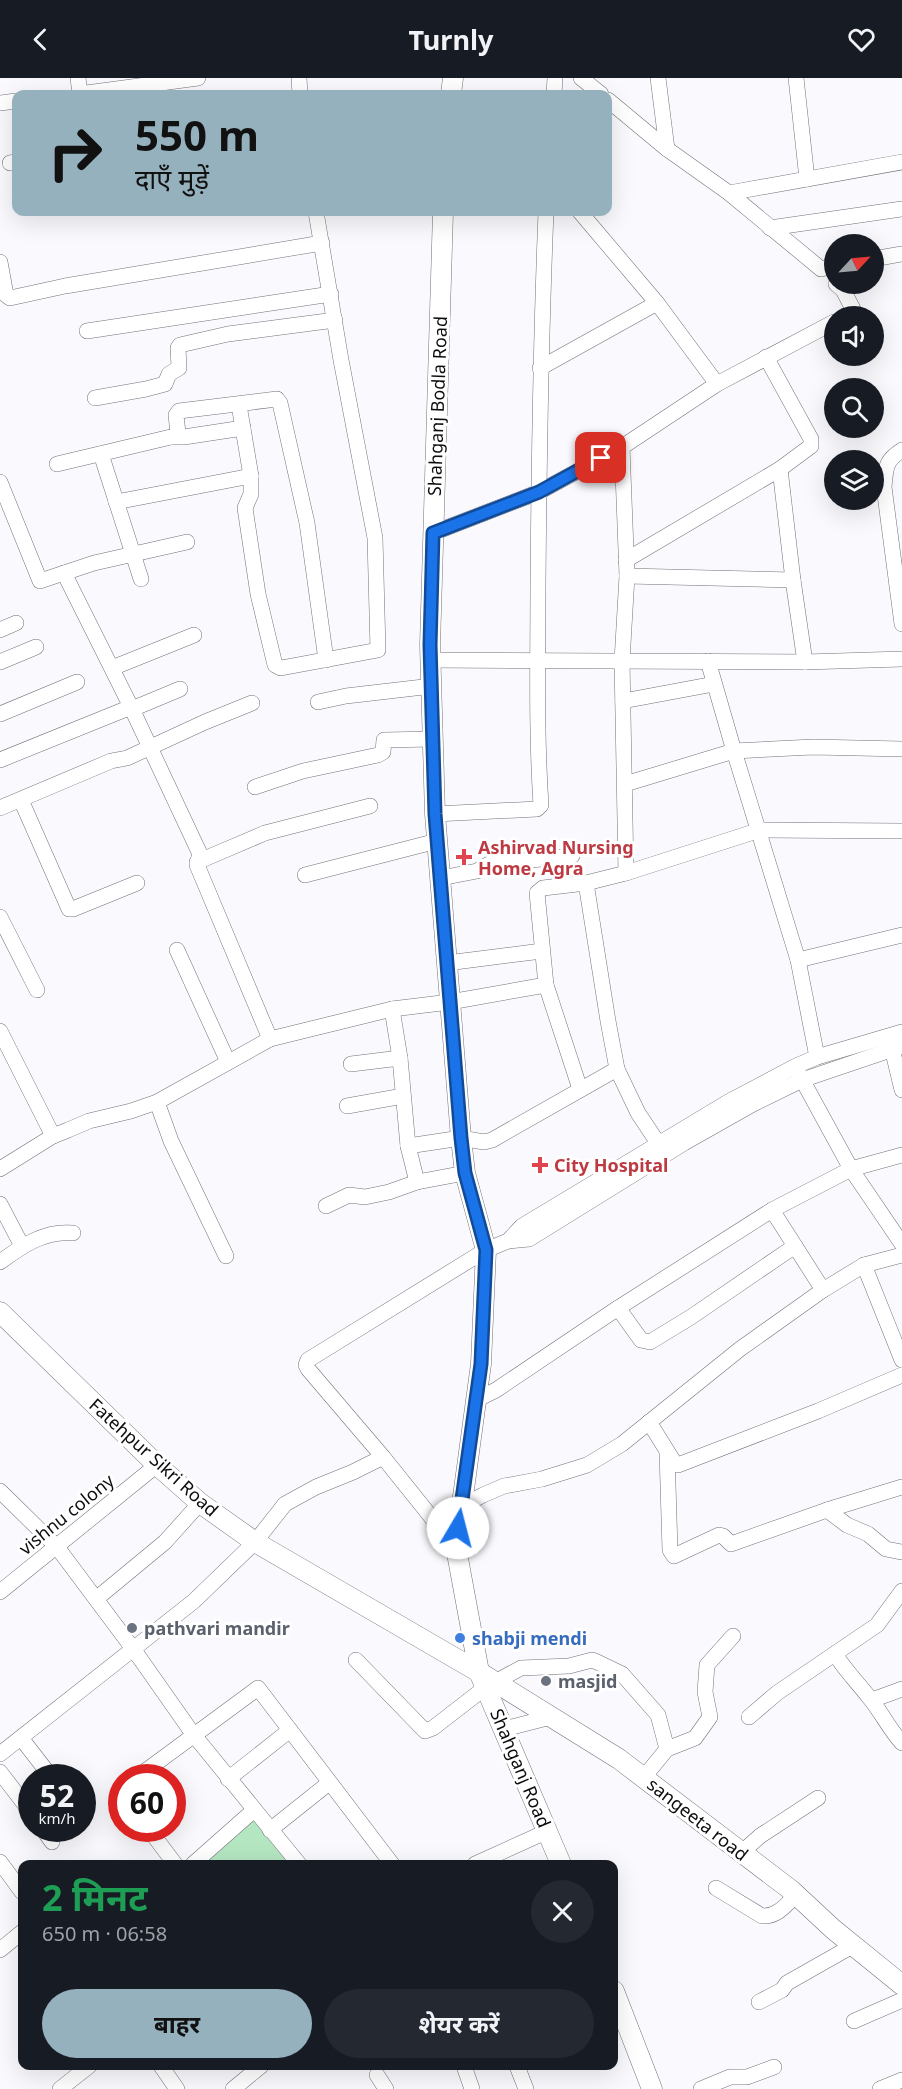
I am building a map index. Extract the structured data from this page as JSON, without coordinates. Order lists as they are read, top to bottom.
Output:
{
  "streets": {
    "main road": [
      "Shahganj Bodla Road",
      "Fatehpur Sikri Road",
      "Shahganj Road",
      "sangeeta road"
    ],
    "street": ["vishnu colony"]
  },
  "crossings": [
    ["Shahganj Bodla Road", "Fatehpur Sikri Road"],
    ["Shahganj Bodla Road", "Shahganj Road"],
    ["Shahganj Bodla Road", "sangeeta road"],
    ["Fatehpur Sikri Road", "vishnu colony"],
    ["Fatehpur Sikri Road", "Shahganj Road"],
    ["Fatehpur Sikri Road", "sangeeta road"],
    ["Shahganj Road", "sangeeta road"]
  ],
  "places": {
    "health": ["Ashirvad Nursing Home, Agra", "City Hospital"],
    "other": ["pathvari mandir", "shabji mendi", "masjid"]
  },
  "north": "top right",
  "page": {
    "header": "Turnly",
    "turn": ["550 m", "दाएँ मुड़ें"],
    "speed": "52 km/h",
    "limit": "60",
    "heading": ["2 मिनट", "650 m · 06:58"],
    "buttons": ["बाहर", "शेयर करें"]
  }
}
